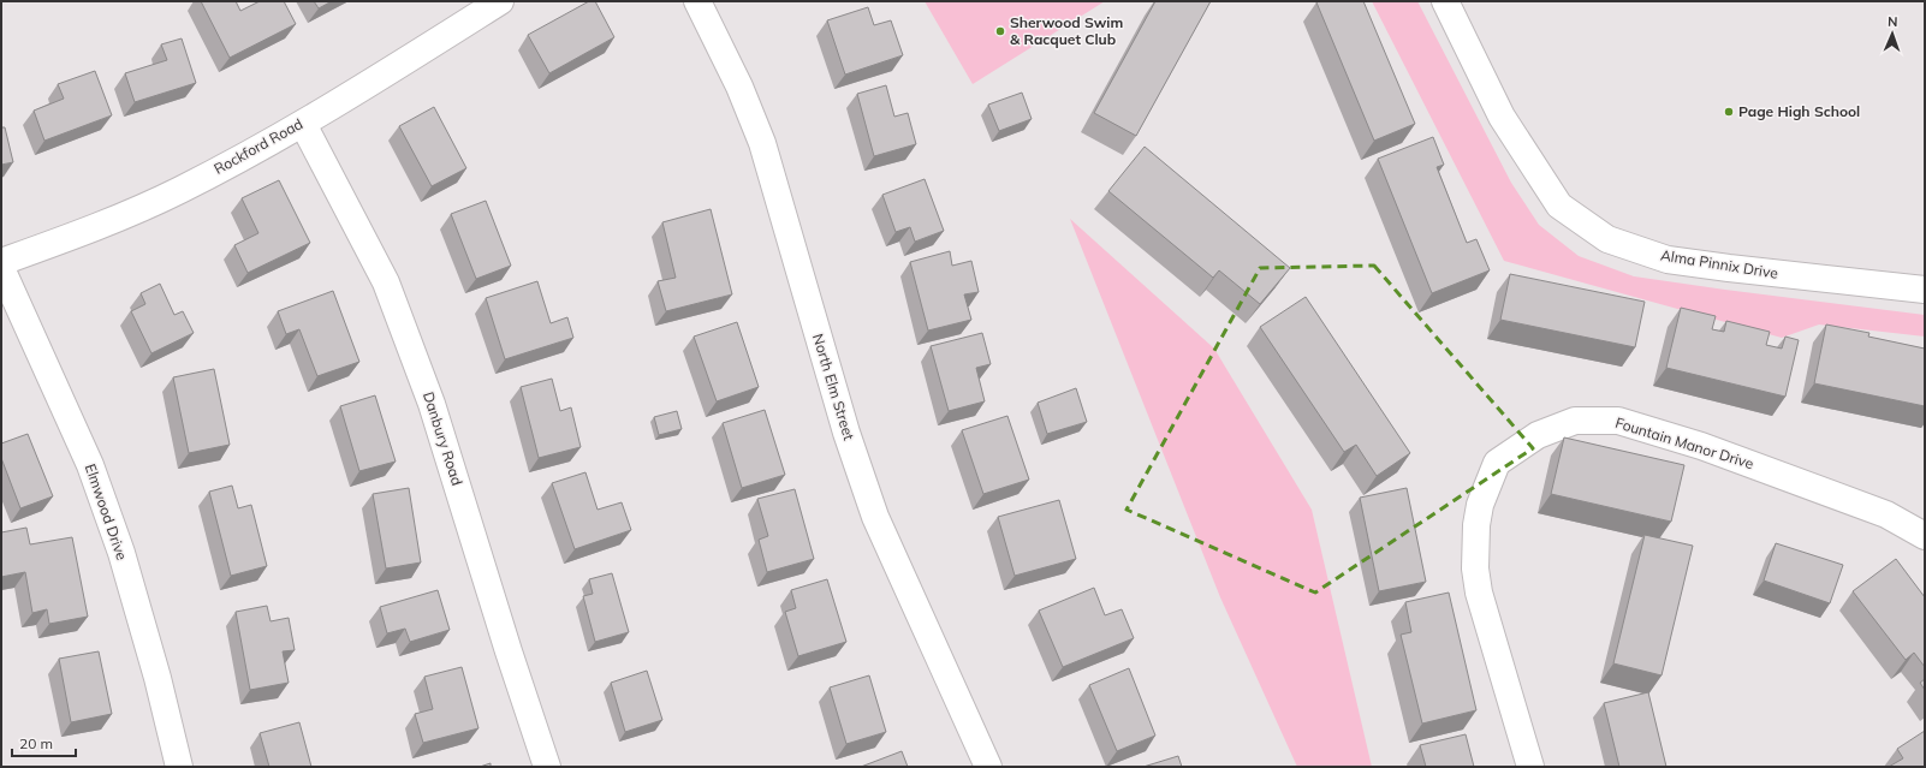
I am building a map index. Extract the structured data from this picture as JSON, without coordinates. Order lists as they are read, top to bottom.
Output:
{
  "streets": {
    "street": [
      "Rockford Road",
      "Alma Pinnix Drive",
      "North Elm Street",
      "Danbury Road",
      "Fountain Manor Drive",
      "Elmwood Drive"
    ]
  },
  "crossings": [
    ["Rockford Road", "Danbury Road"]
  ],
  "places": ["Sherwood Swim & Racquet Club", "Page High School"],
  "scale_bar": "20 m",
  "north": "top"
}
